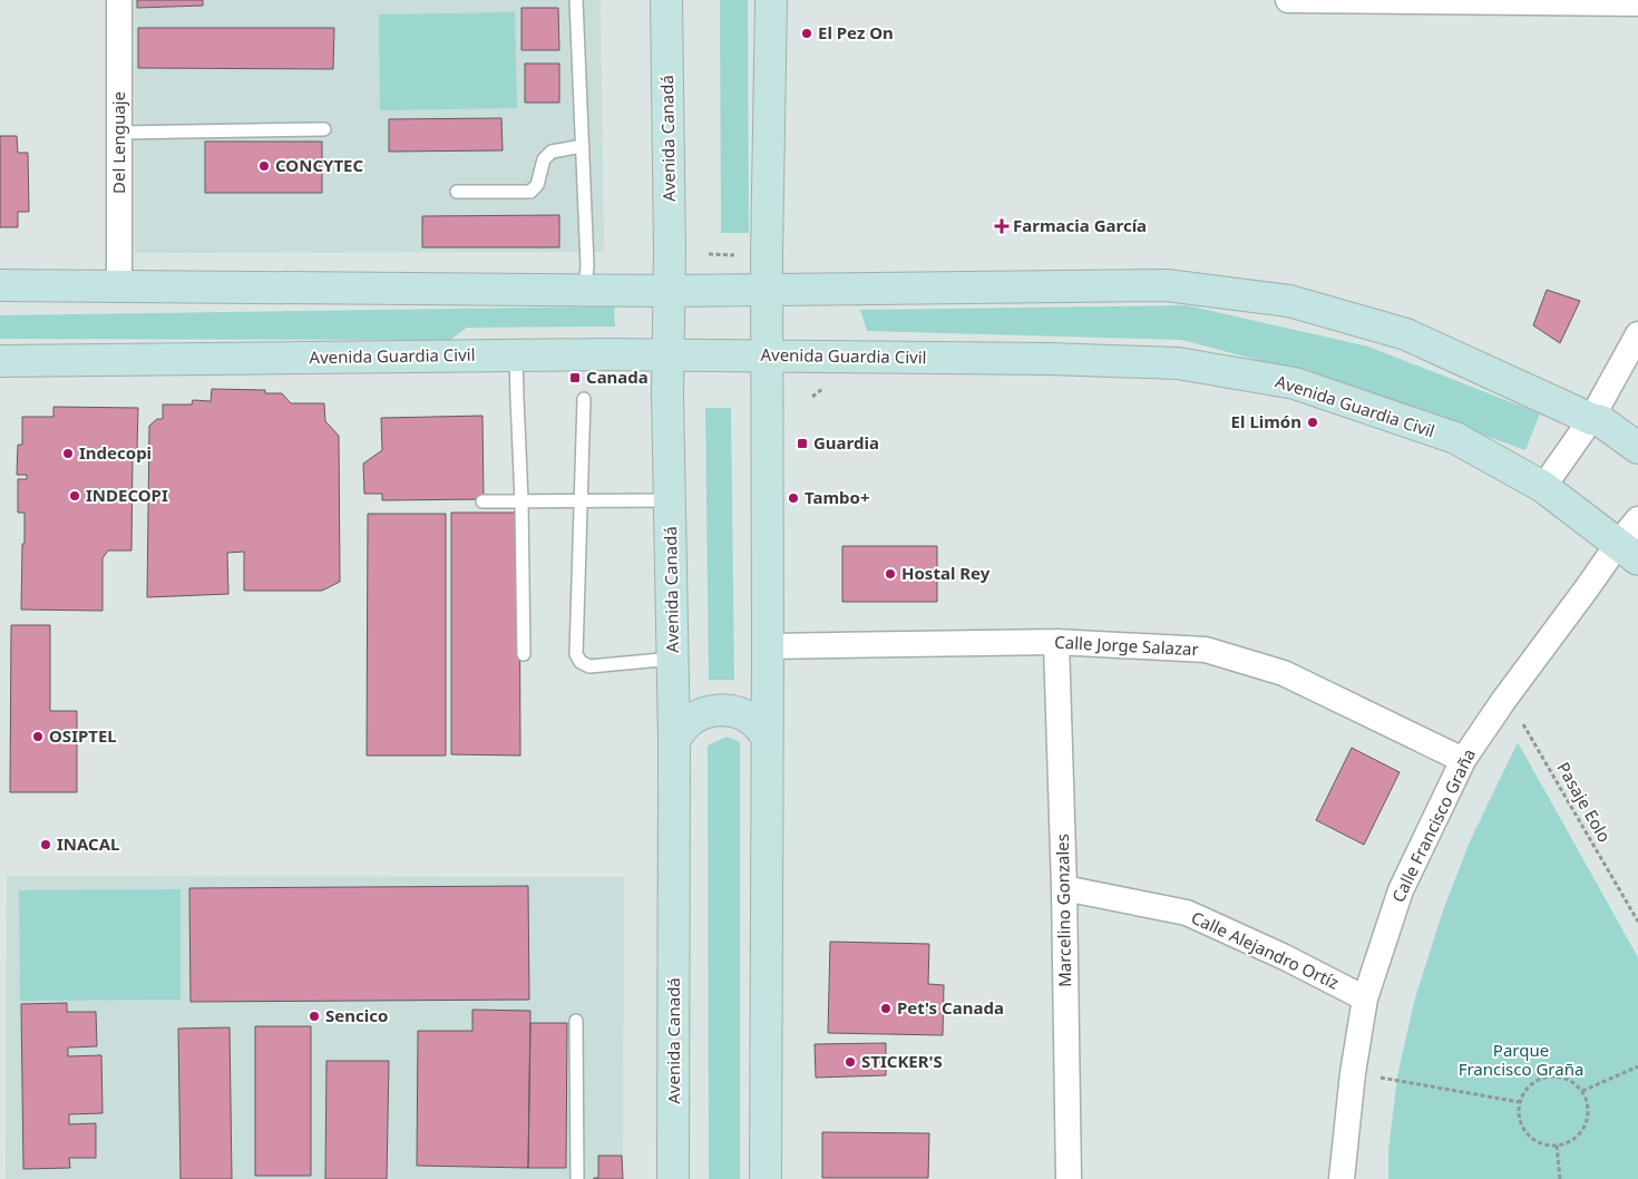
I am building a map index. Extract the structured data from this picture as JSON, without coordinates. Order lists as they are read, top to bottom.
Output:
{
  "streets": {
    "main road": ["Avenida Canadá", "Avenida Guardia Civil"],
    "street": [
      "Del Lenguaje",
      "Calle Jorge Salazar",
      "Calle Francisco Graña",
      "Marcelino Gonzales",
      "Calle Alejandro Ortíz"
    ],
    "path": ["Pasaje Eolo"]
  },
  "crossings": [
    ["Avenida Canadá", "Avenida Guardia Civil"],
    ["Avenida Guardia Civil", "Calle Francisco Graña"],
    ["Calle Jorge Salazar", "Calle Francisco Graña"],
    ["Calle Jorge Salazar", "Marcelino Gonzales"],
    ["Pasaje Eolo", "Calle Francisco Graña"],
    ["Calle Francisco Graña", "Calle Alejandro Ortíz"],
    ["Marcelino Gonzales", "Calle Alejandro Ortíz"]
  ],
  "parks": ["Parque Francisco Graña"],
  "places": {
    "other": [
      "El Pez On",
      "CONCYTEC",
      "El Limón",
      "Indecopi",
      "INDECOPI",
      "Tambo+",
      "Hostal Rey",
      "OSIPTEL",
      "INACAL",
      "Pet's Canada",
      "Sencico",
      "STICKER'S"
    ],
    "health": ["Farmacia García"],
    "transit": ["Canada", "Guardia"]
  }
}
